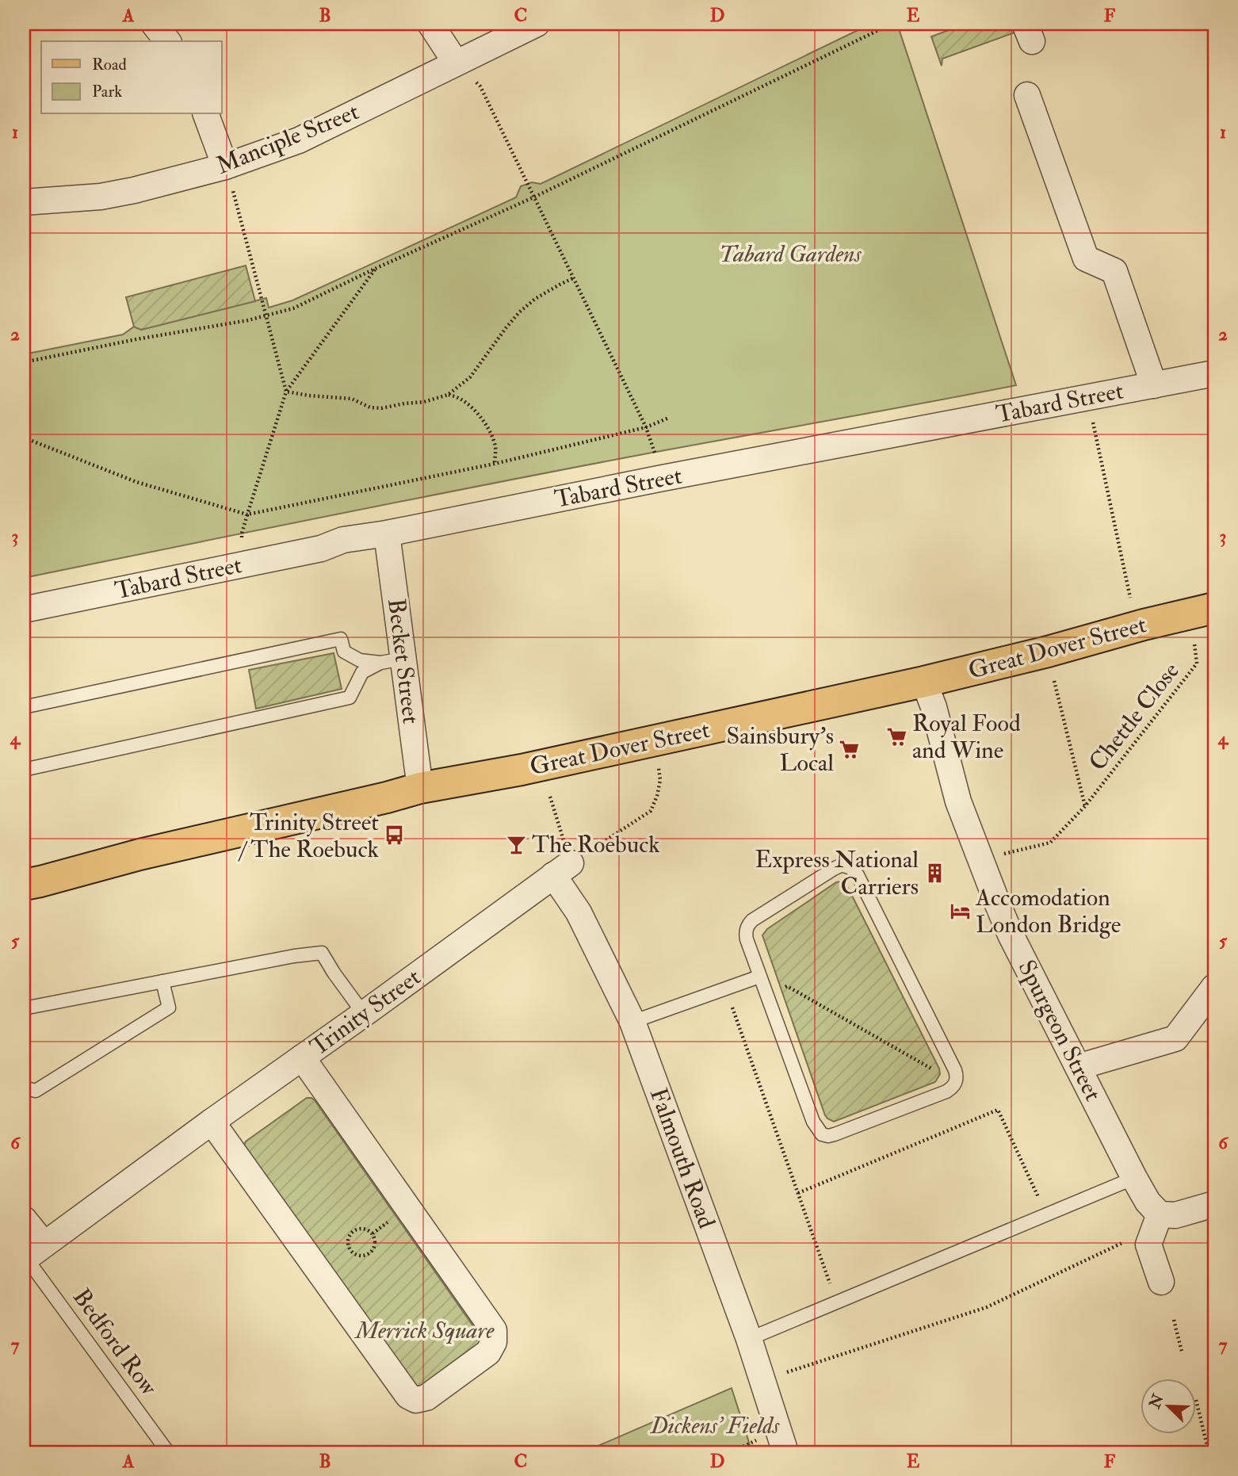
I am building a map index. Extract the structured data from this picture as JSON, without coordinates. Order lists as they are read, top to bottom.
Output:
{
  "streets": {
    "main road": ["Great Dover Street"],
    "street": [
      "Manciple Street",
      "Tabard Street",
      "Becket Street",
      "Trinity Street",
      "Spurgeon Street",
      "Falmouth Road"
    ],
    "lane": ["Bedford Row"],
    "path": ["Chettle Close"]
  },
  "crossings": [
    ["Tabard Street", "Becket Street"],
    ["Great Dover Street", "Becket Street"],
    ["Great Dover Street", "Spurgeon Street"],
    ["Trinity Street", "Falmouth Road"],
    ["Trinity Street", "Bedford Row"]
  ],
  "parks": ["Tabard Gardens", "Merrick Square", "Dickens' Fields"],
  "places": {
    "supermarket": ["Royal Food and Wine", "Sainsbury's Local"],
    "bus stop": ["Trinity Street / The Roebuck"],
    "bar": ["The Roebuck"],
    "building": ["Express National Carriers"],
    "hotel": ["Accomodation London Bridge"]
  },
  "legend": ["Road", "Park"],
  "north": "top left",
  "grid": {
    "columns": [
      "A",
      "B",
      "C",
      "D",
      "E",
      "F"
    ],
    "rows": [
      "1",
      "2",
      "3",
      "4",
      "5",
      "6",
      "7"
    ]
  }
}
